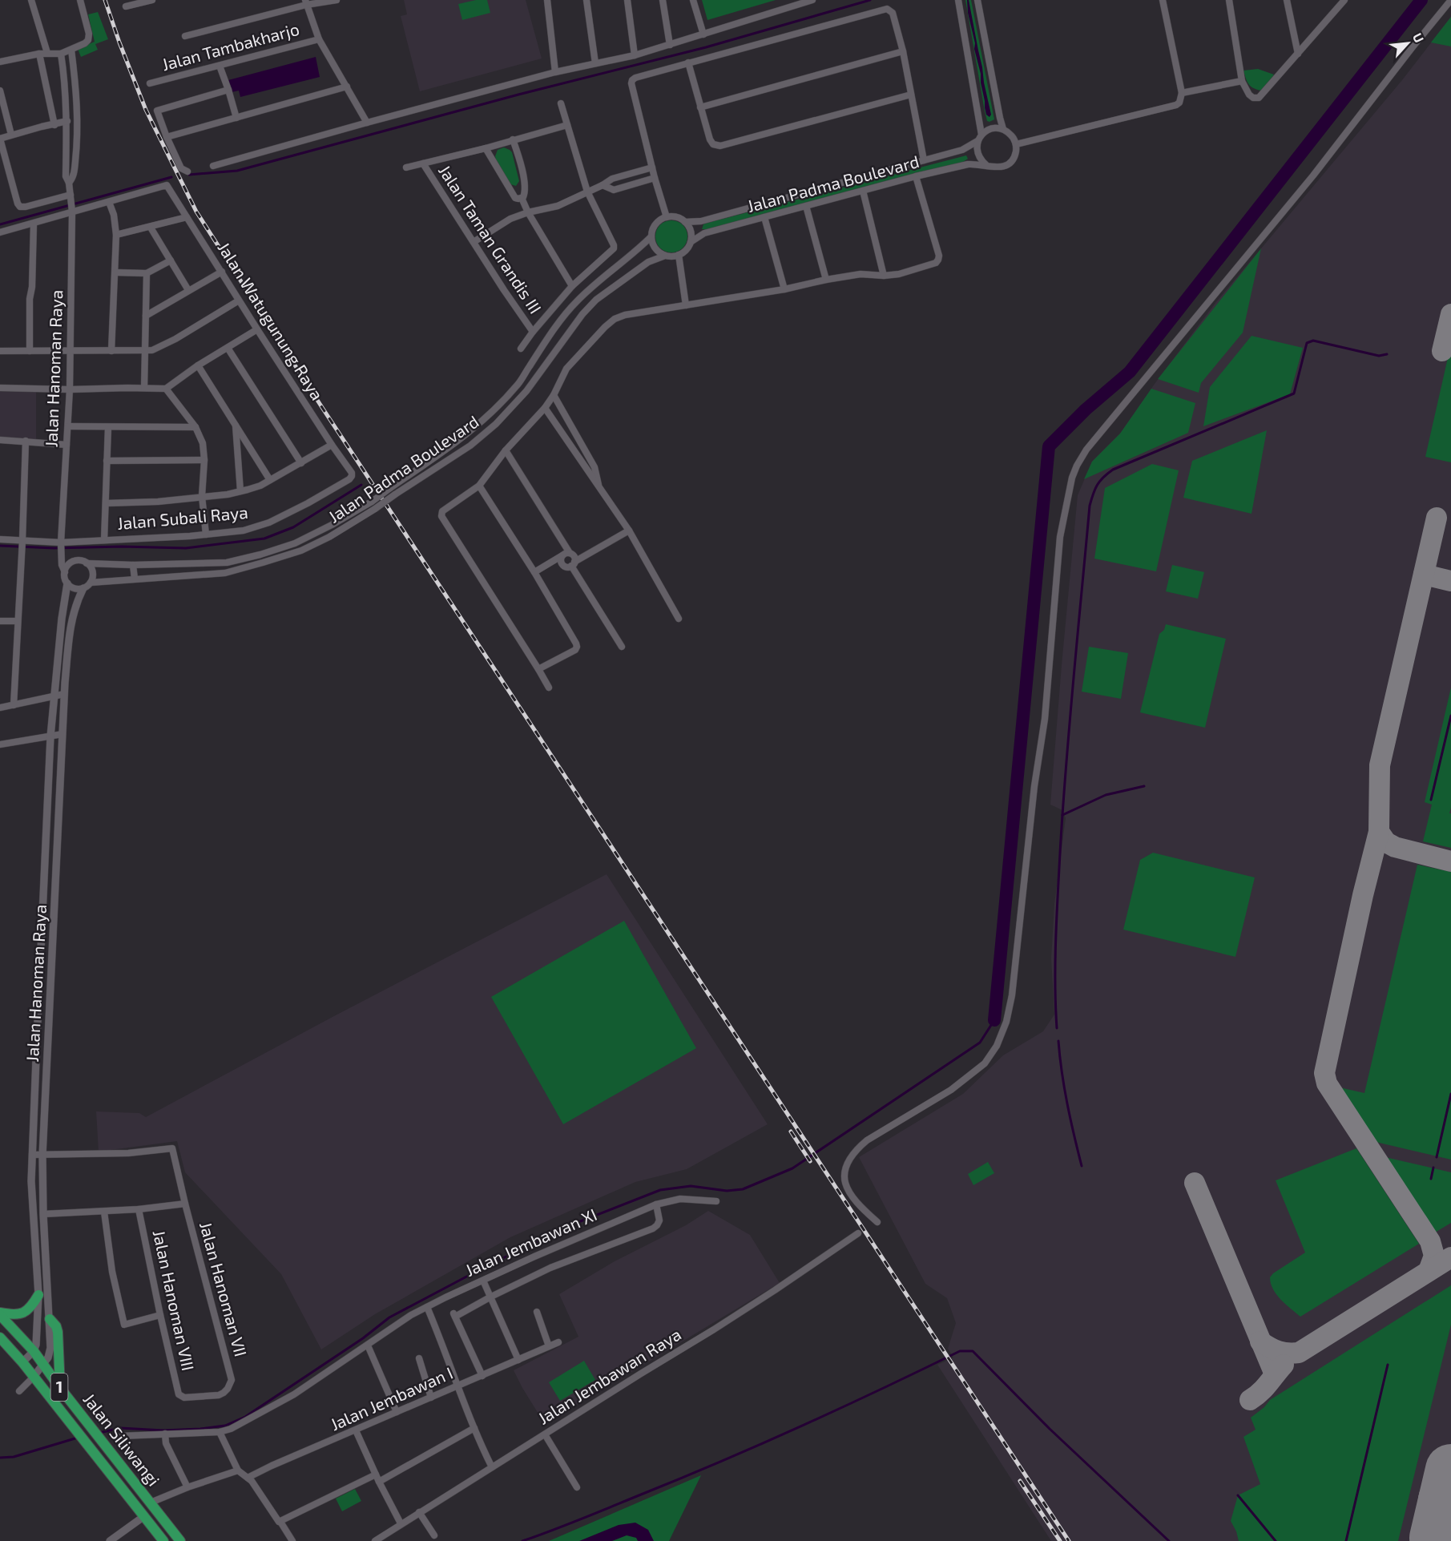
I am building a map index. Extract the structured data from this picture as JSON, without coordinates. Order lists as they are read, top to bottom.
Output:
{
  "streets": {
    "highway": ["1", "Jalan Siliwangi"],
    "street": [
      "Jalan Tambakharjo",
      "Jalan Padma Boulevard",
      "Jalan Taman Grandis III",
      "Jalan Watugunung Raya",
      "Jalan Hanoman Raya",
      "Jalan Subali Raya",
      "Jalan Jembawan XI",
      "Jalan Hanoman VII",
      "Jalan Hanoman VIII",
      "Jalan Jembawan Raya",
      "Jalan Jembawan I"
    ]
  },
  "crossings": [
    ["Jalan Padma Boulevard", "Jalan Hanoman Raya"],
    ["Jalan Watugunung Raya", "Jalan Subali Raya"],
    ["Jalan Hanoman Raya", "Jalan Subali Raya"],
    ["Jalan Hanoman Raya", "Jalan Hanoman VII"],
    ["Jalan Hanoman Raya", "Jalan Siliwangi"],
    ["Jalan Hanoman VII", "Jalan Hanoman VIII"]
  ],
  "north": "top right"
}
